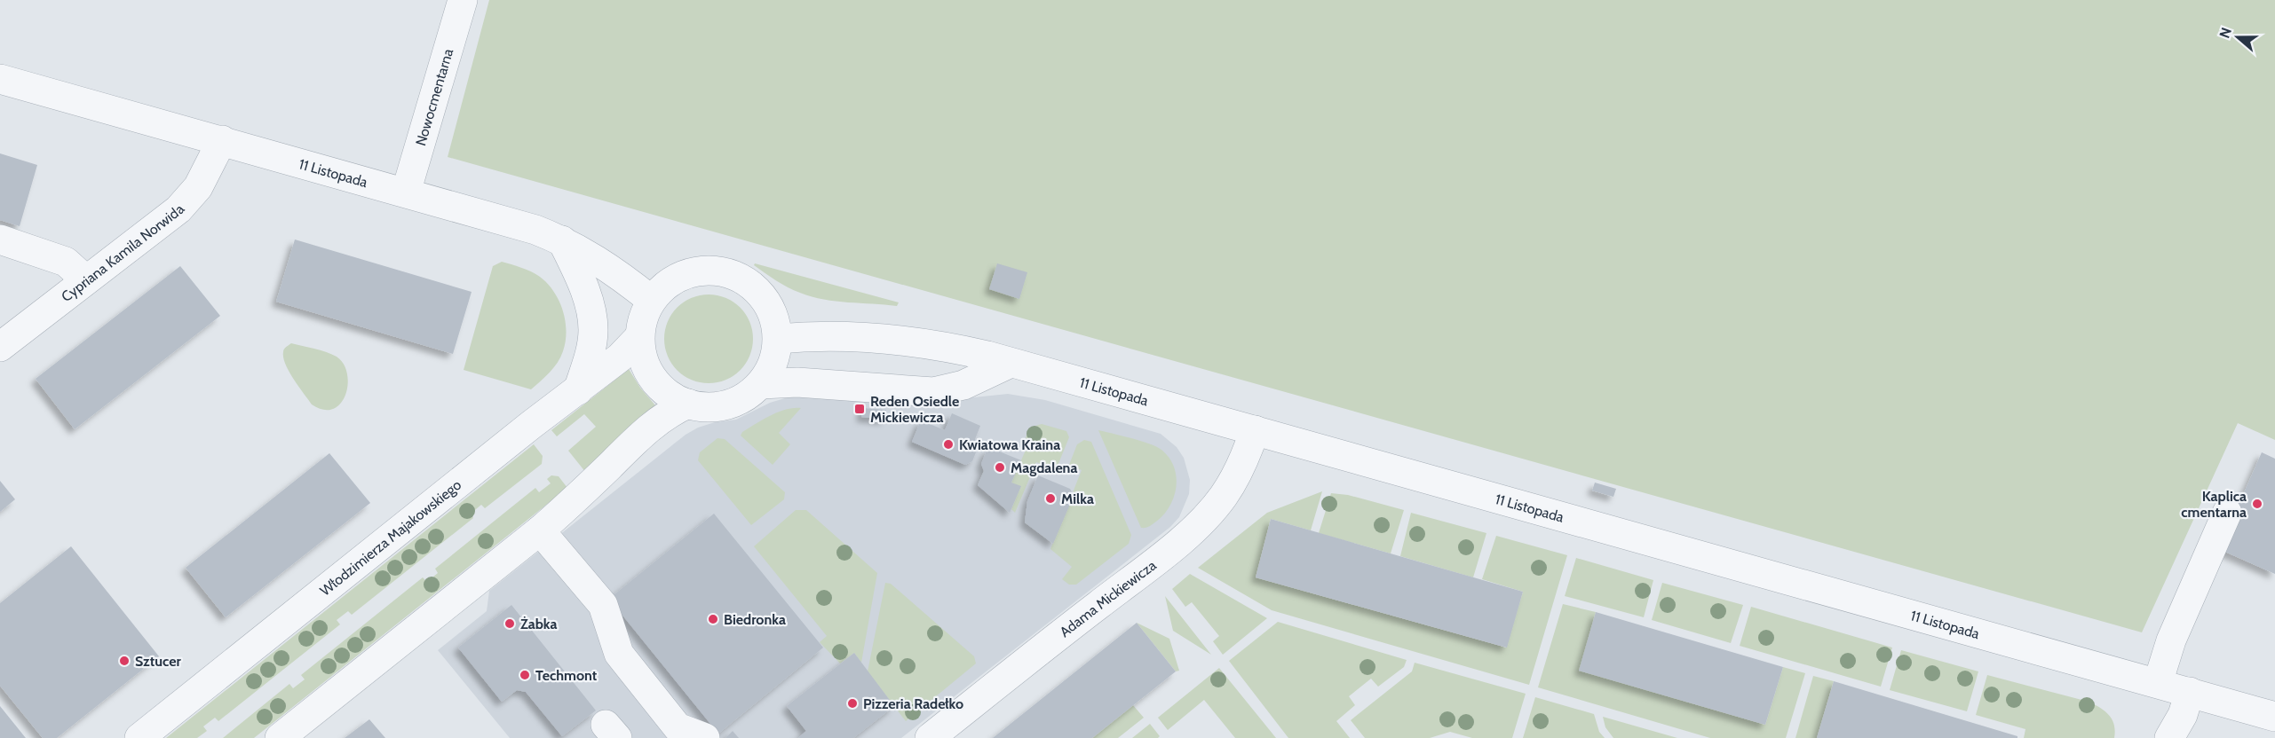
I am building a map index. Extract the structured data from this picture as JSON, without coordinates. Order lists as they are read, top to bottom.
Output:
{
  "streets": {
    "street": [
      "Nowocmentarna",
      "11 Listopada",
      "Cypriana Kamila Norwida",
      "Włodzimierza Majakowskiego",
      "Adama Mickiewicza"
    ]
  },
  "crossings": [
    ["Nowocmentarna", "11 Listopada"],
    ["11 Listopada", "Cypriana Kamila Norwida"],
    ["11 Listopada", "Włodzimierza Majakowskiego"],
    ["11 Listopada", "Adama Mickiewicza"]
  ],
  "places": {
    "transit": ["Reden Osiedle Mickiewicza"],
    "other": [
      "Kwiatowa Kraina",
      "Magdalena",
      "Milka",
      "Kaplica cmentarna",
      "Biedronka",
      "Żabka",
      "Sztucer",
      "Techmont",
      "Pizzeria Radełko"
    ]
  },
  "north": "left"
}
